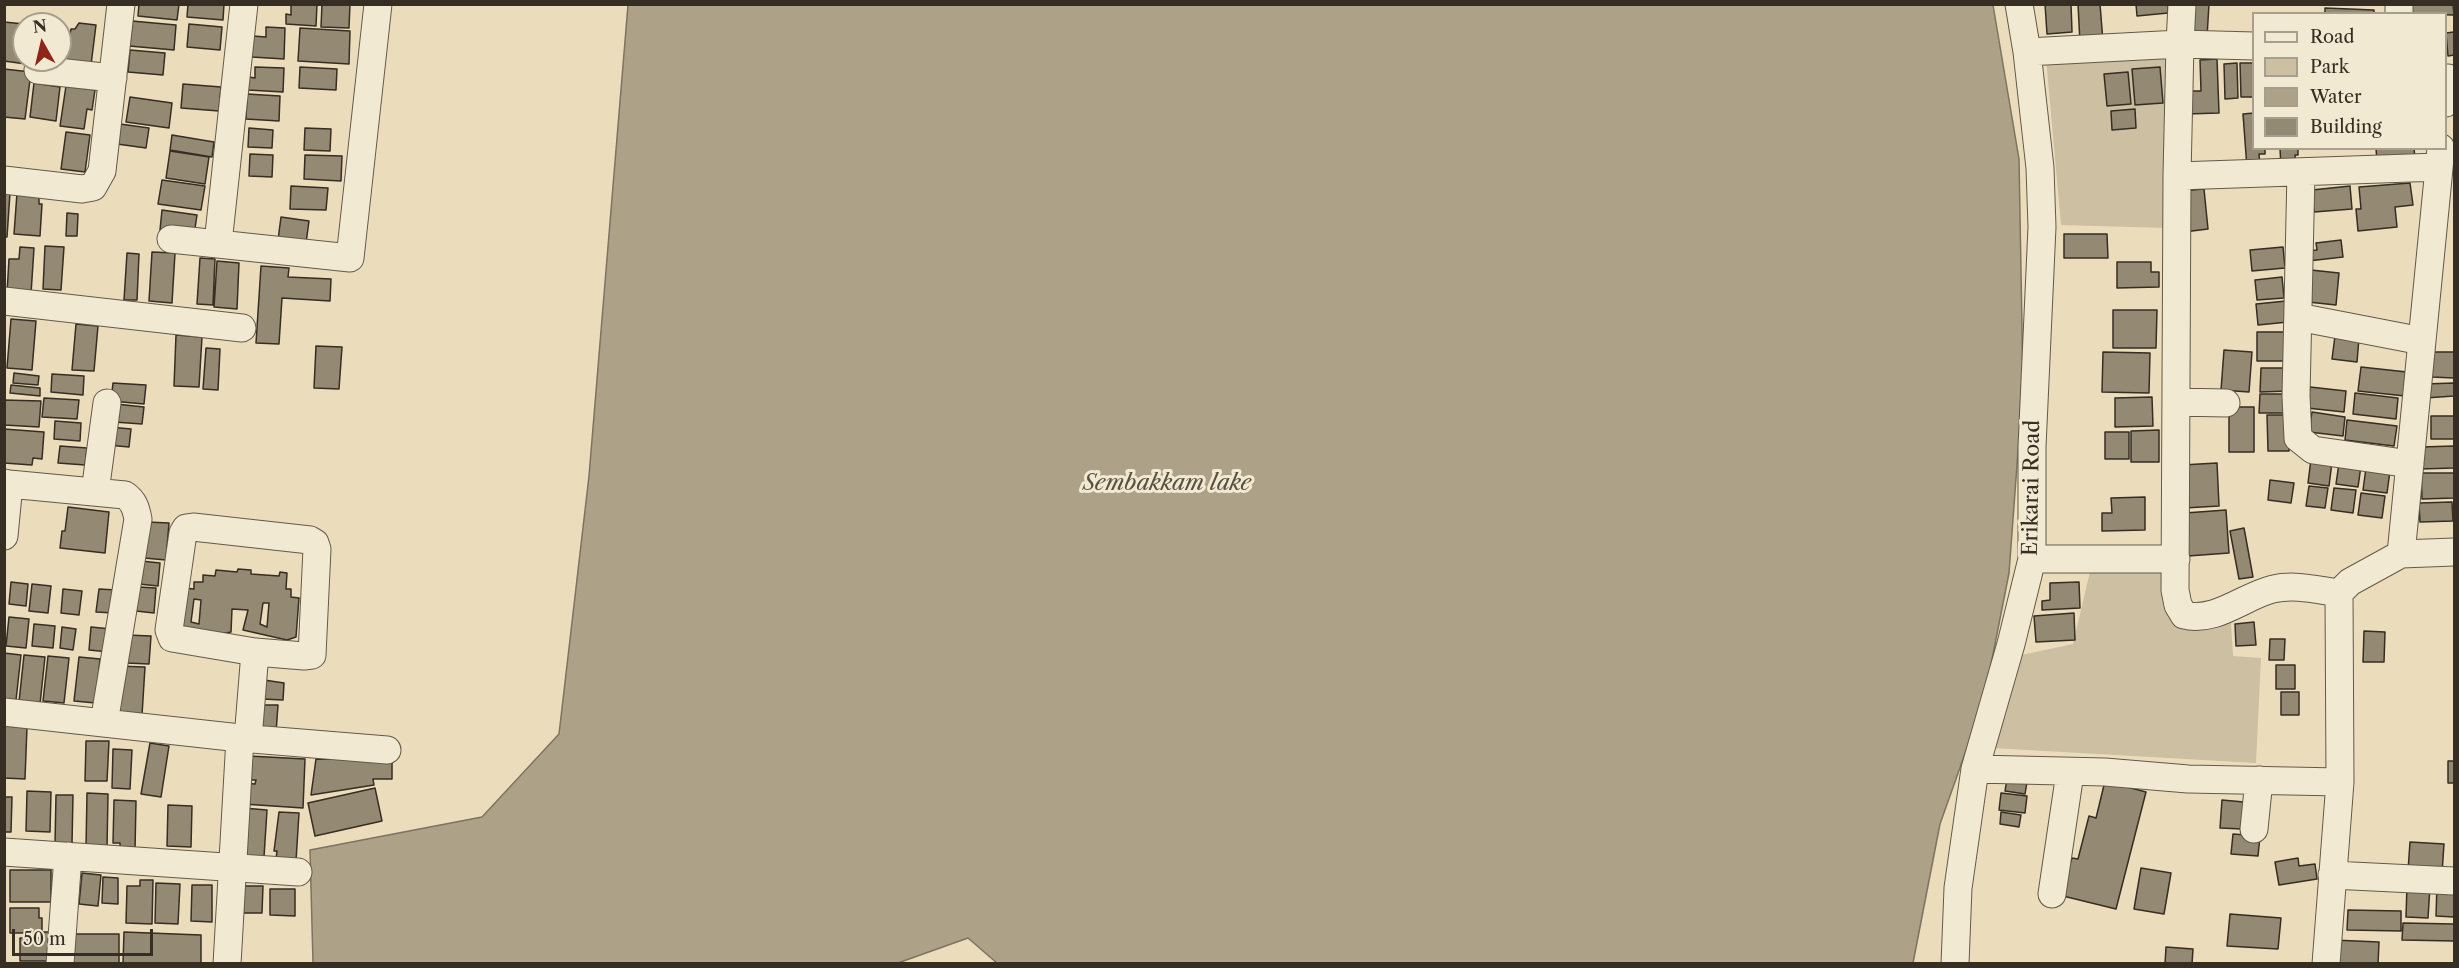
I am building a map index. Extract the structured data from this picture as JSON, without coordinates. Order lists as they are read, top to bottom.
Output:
{
  "streets": {
    "street": ["Erikarai Road"]
  },
  "water": ["Sembakkam lake"],
  "legend": [
    "Road",
    "Park",
    "Water",
    "Building"
  ],
  "scale_bar": "50 m",
  "north": "top"
}
